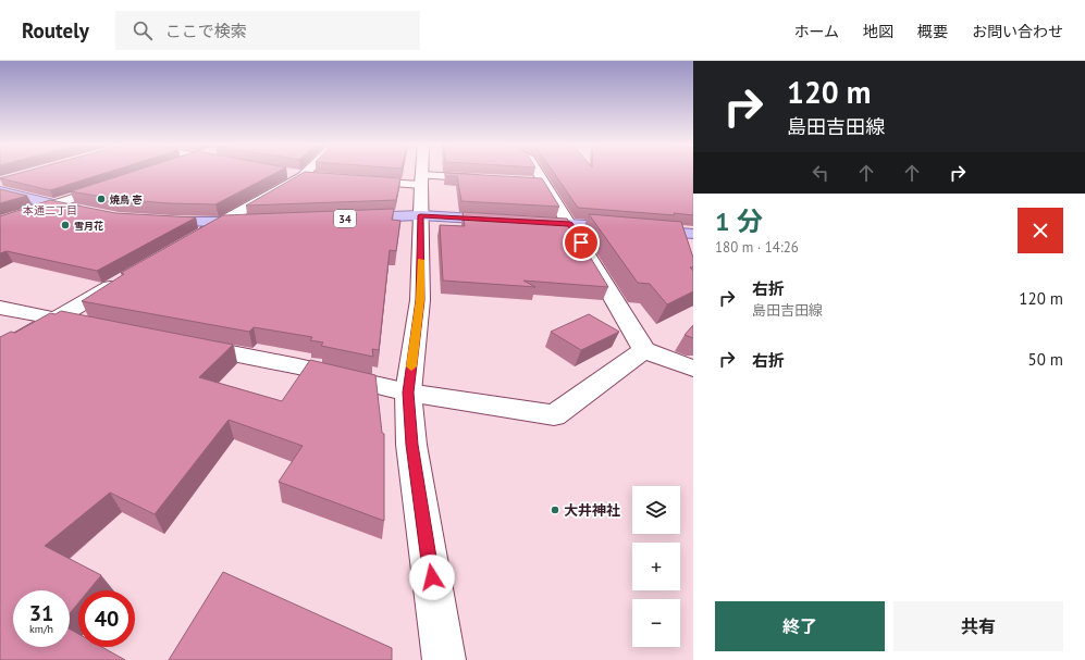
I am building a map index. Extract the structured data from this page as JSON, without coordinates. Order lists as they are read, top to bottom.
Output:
{
  "streets": {
    "main road": ["34"]
  },
  "districts": ["本通二丁目"],
  "places": ["焼鳥 壱", "雪月花", "大井神社"],
  "page": {
    "header": "Routely",
    "search": "ここで検索",
    "nav": [
      "ホーム",
      "地図",
      "概要",
      "お問い合わせ"
    ],
    "turn": ["120 m", "島田吉田線"],
    "heading": ["1 分", "180 m · 14:26"],
    "list": [
      {
        "name": "右折",
        "note": "島田吉田線",
        "value": "120 m"
      },
      {
        "name": "右折",
        "value": "50 m"
      }
    ],
    "map_buttons": ["+", "−"],
    "speed": "31 km/h",
    "limit": "40",
    "buttons": ["終了", "共有"]
  }
}
